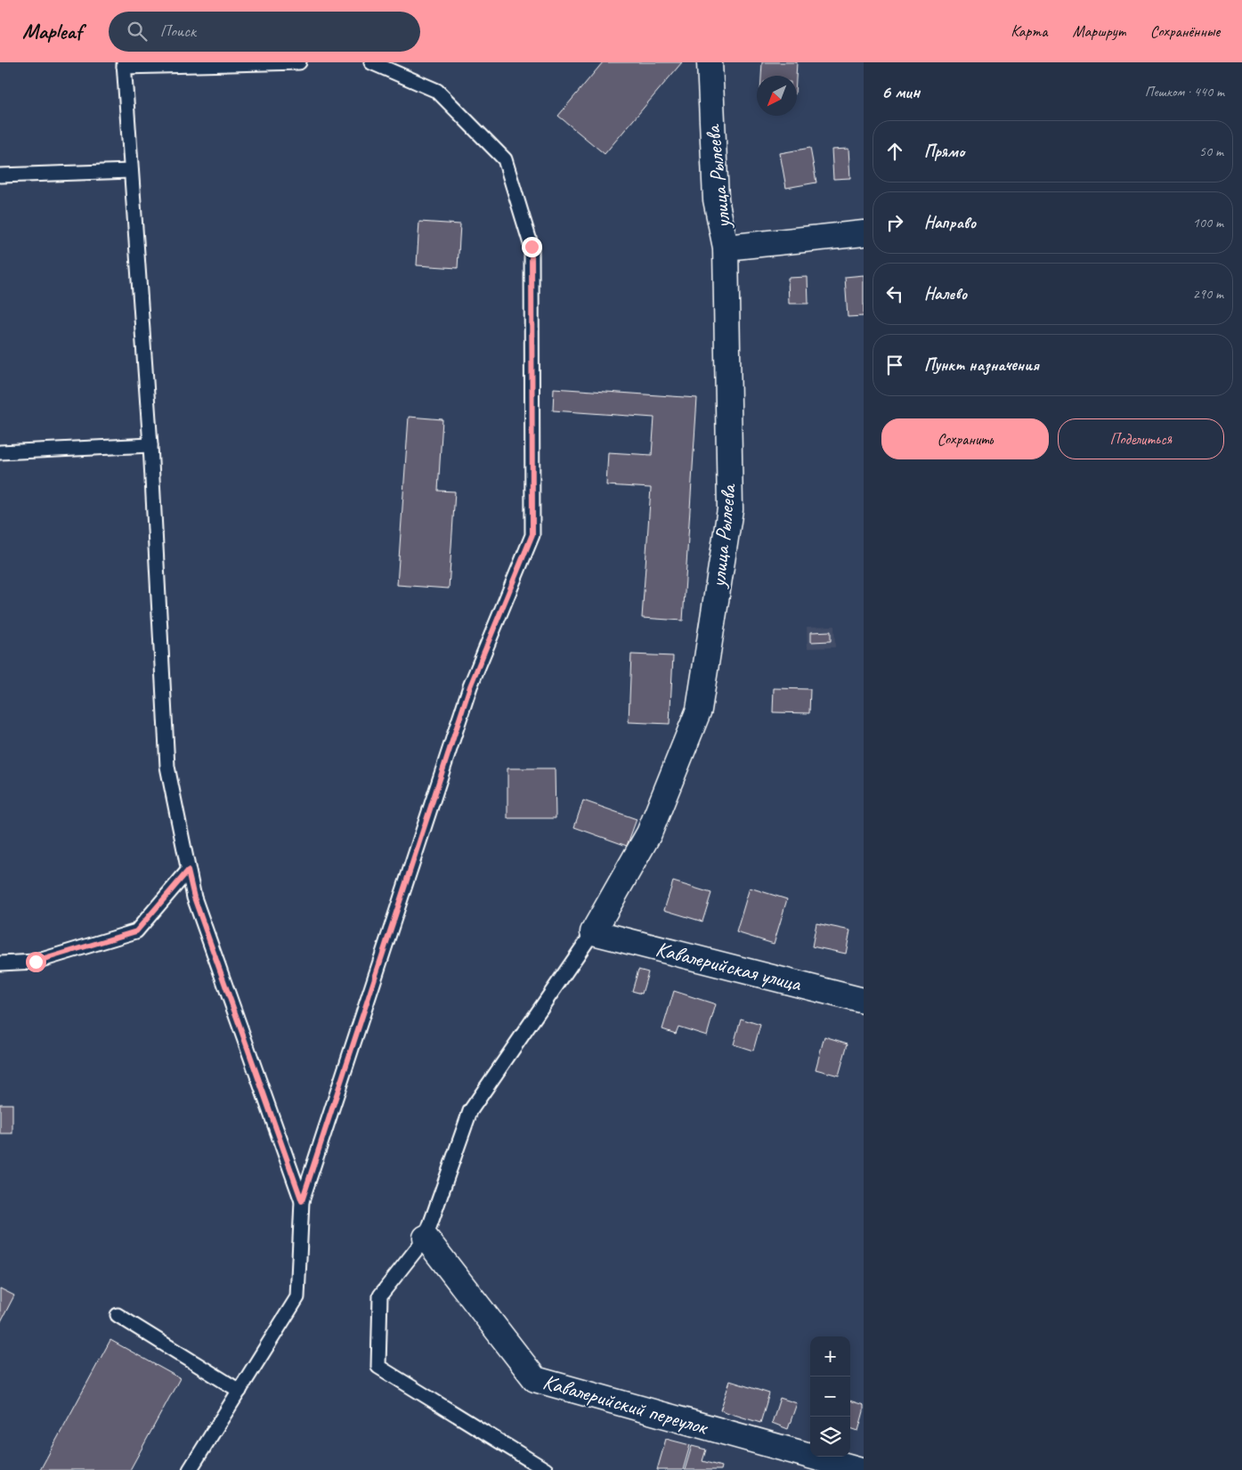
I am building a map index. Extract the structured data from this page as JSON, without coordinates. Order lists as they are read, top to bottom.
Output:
{
  "streets": {
    "street": ["улица Рылеева", "Кавалерийская улица", "Кавалерийский переулок"]
  },
  "crossings": [
    ["улица Рылеева", "Кавалерийская улица"]
  ],
  "north": "bottom left",
  "page": {
    "header": "Mapleaf",
    "search": "Поиск",
    "nav": ["Карта", "Маршрут", "Сохранённые"],
    "heading": ["6 мин", "Пешком · 440 m"],
    "list": [
      ["Прямо", "50 m"],
      ["Направо", "100 m"],
      ["Налево", "290 m"],
      "Пункт назначения"
    ],
    "buttons": ["Сохранить", "Поделиться"],
    "map_buttons": ["+", "−"]
  }
}
